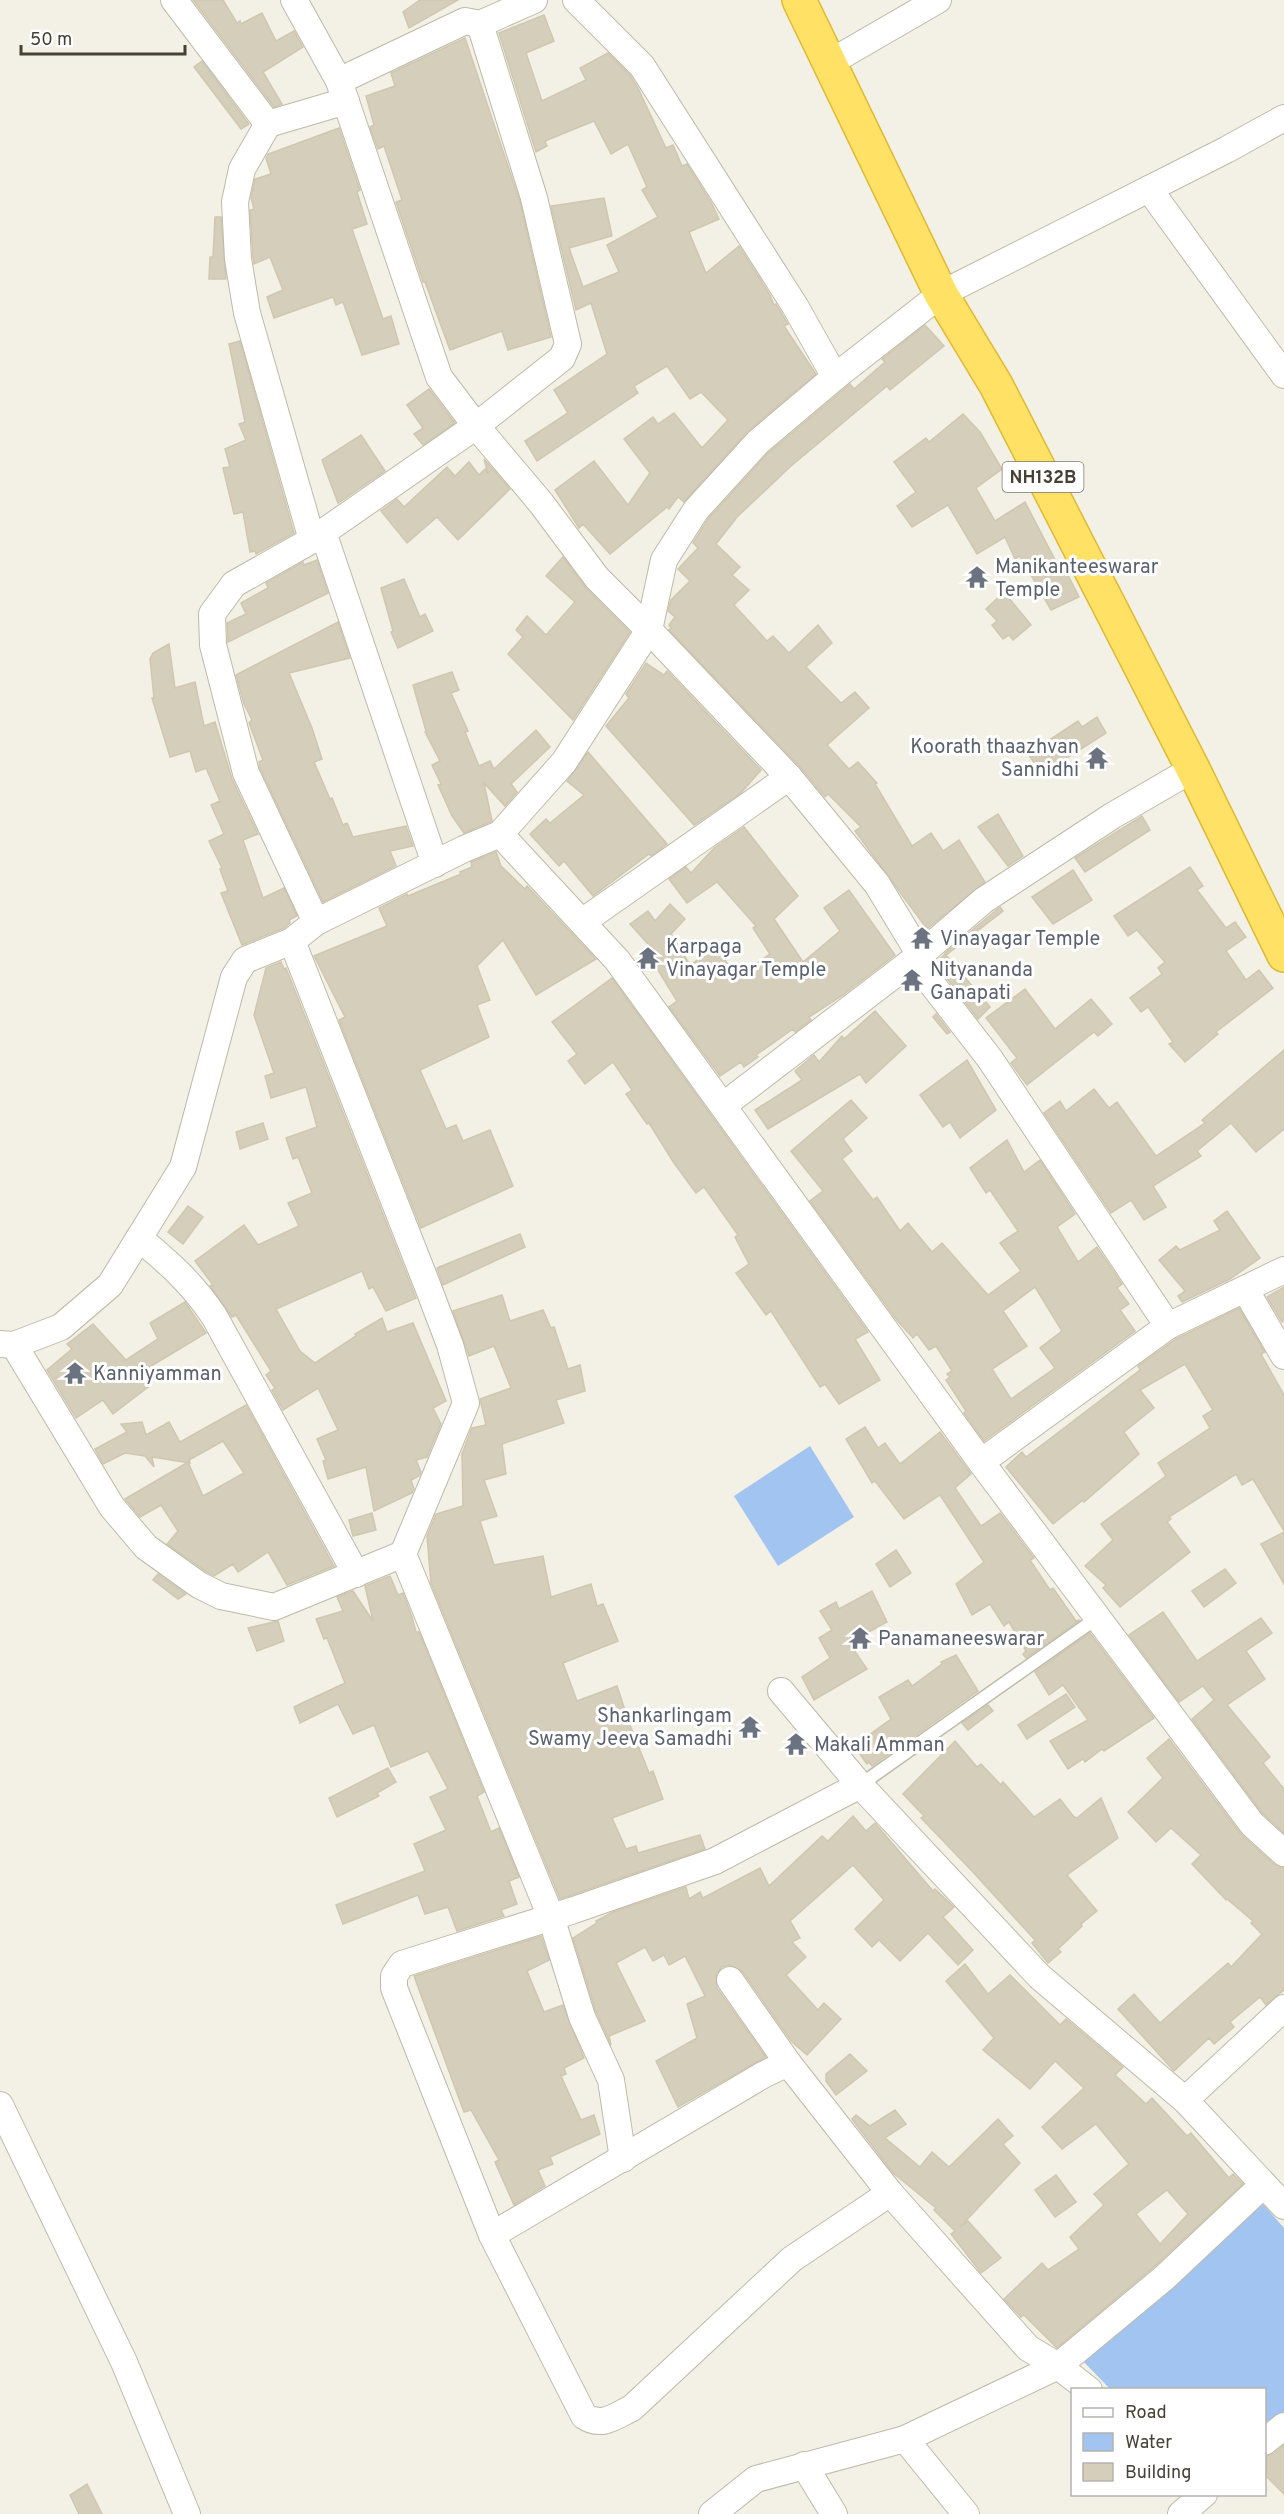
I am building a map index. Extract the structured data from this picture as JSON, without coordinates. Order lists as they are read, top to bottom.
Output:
{
  "streets": {
    "highway": ["NH132B"]
  },
  "places": {
    "temple": [
      "Manikanteeswarar Temple",
      "Koorath thaazhvan Sannidhi",
      "Vinayagar Temple",
      "Karpaga Vinayagar Temple",
      "Nityananda Ganapati",
      "Kanniyamman",
      "Panamaneeswarar",
      "Shankarlingam Swamy Jeeva Samadhi",
      "Makali Amman"
    ]
  },
  "legend": ["Road", "Water", "Building"],
  "scale_bar": "50 m"
}
